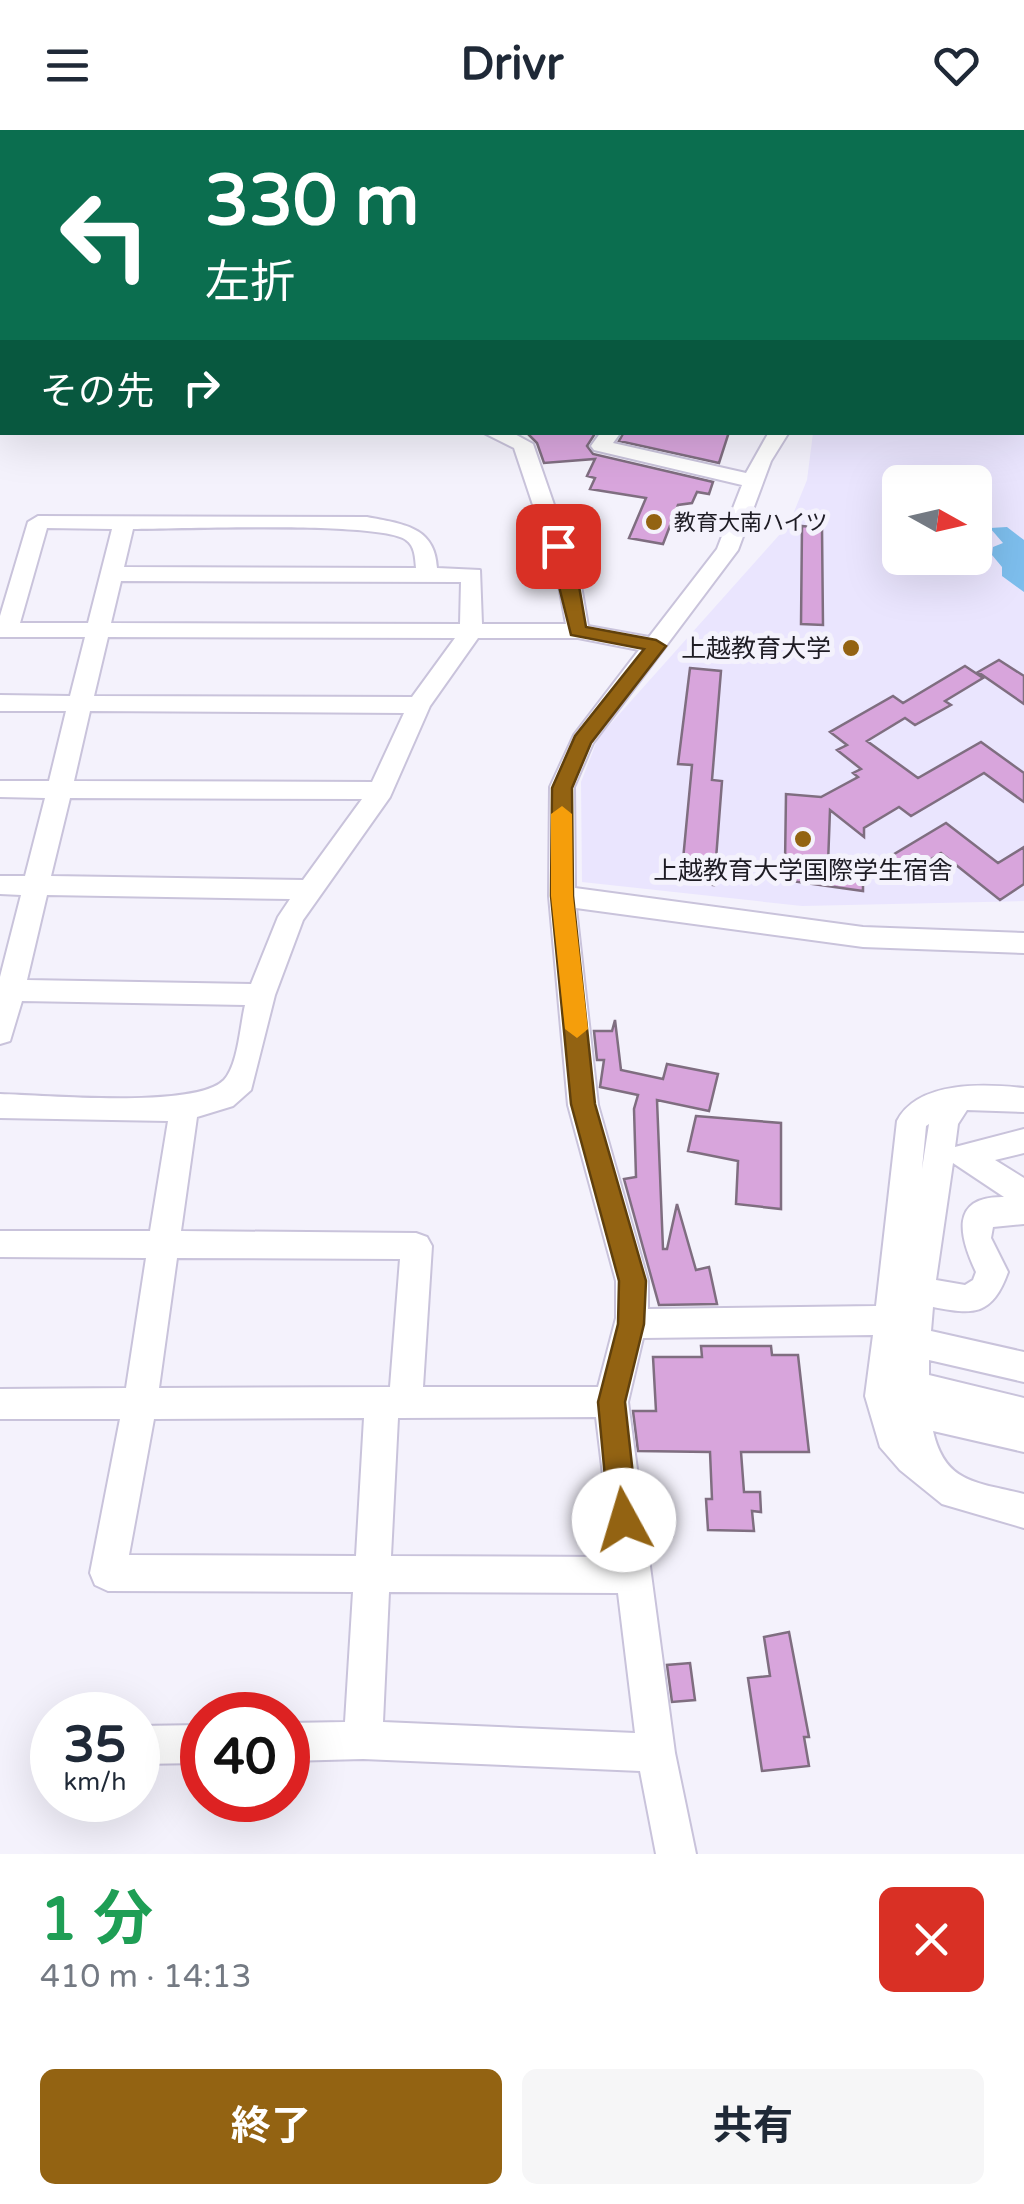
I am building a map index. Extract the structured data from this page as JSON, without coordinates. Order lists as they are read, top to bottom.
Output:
{
  "places": ["教育大南ハイツ", "上越教育大学", "上越教育大学国際学生宿舎"],
  "north": "right",
  "page": {
    "header": "Drivr",
    "turn": ["330 m", "左折"],
    "then": "その先",
    "speed": "35 km/h",
    "limit": "40",
    "heading": ["1 分", "410 m · 14:13"],
    "buttons": ["終了", "共有"]
  }
}
